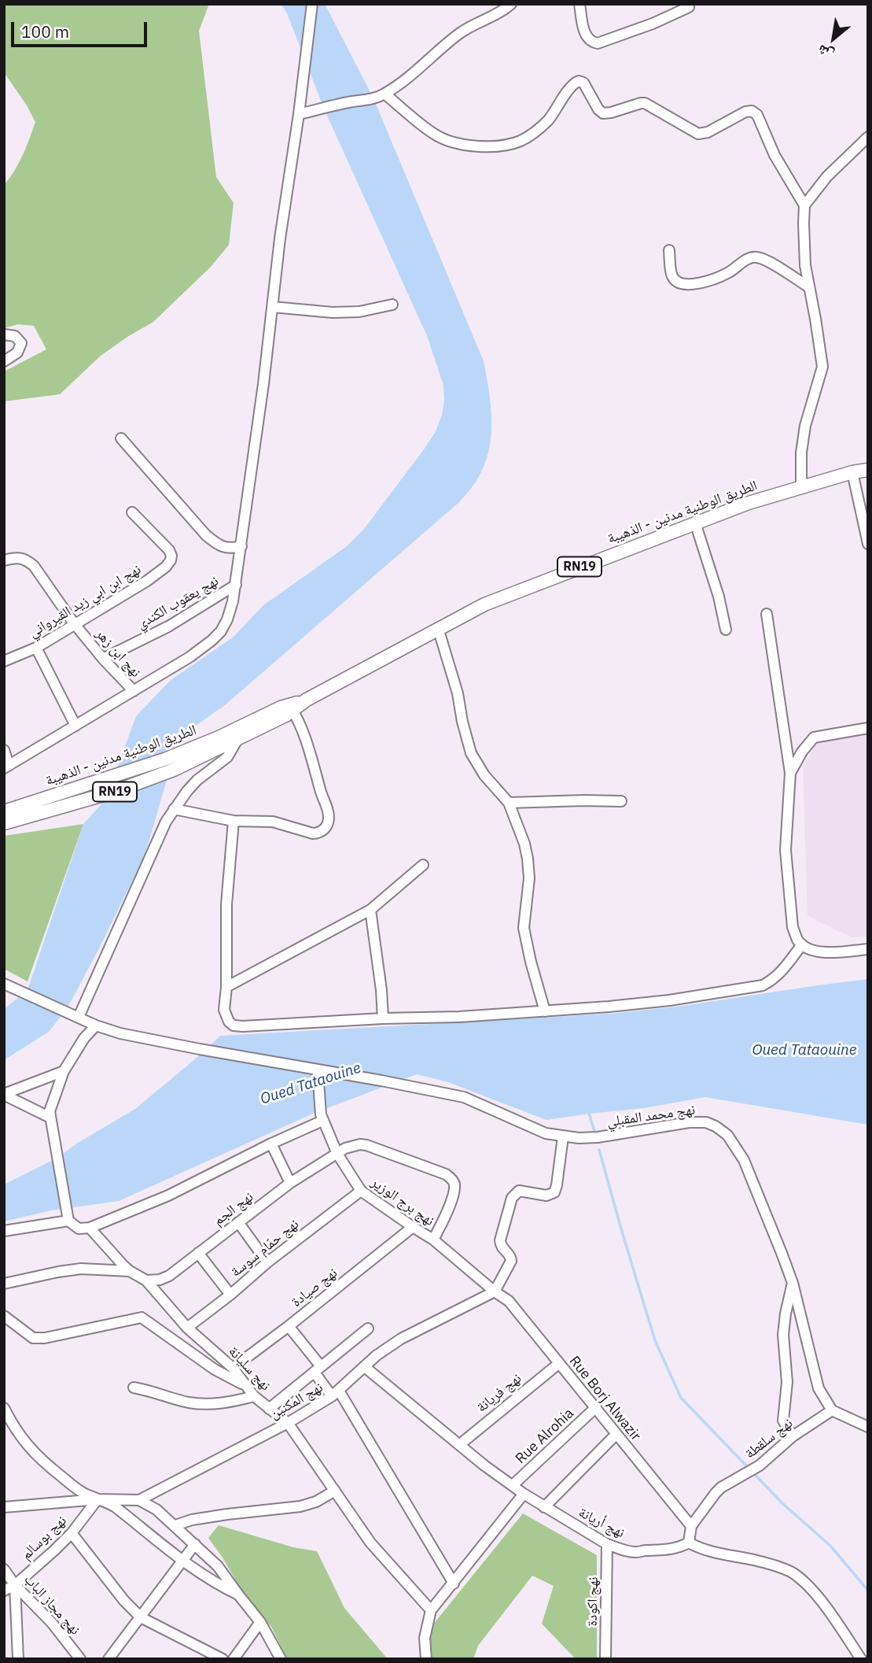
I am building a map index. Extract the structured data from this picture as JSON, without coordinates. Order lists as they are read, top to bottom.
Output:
{
  "streets": {
    "main road": ["الطريق الوطنية مدنين - الذهيبة", "RN19"],
    "street": [
      "نهج ابن ابي زيد القيرواني",
      "نهج يعقوب الكندي",
      "نهج ابن زهر",
      "نهج محمد المقبلي",
      "نهج برج الوزير",
      "نهج الجم",
      "نهج حمّام سوسة",
      "نهج صيادة",
      "نهج سليانة",
      "نهج فريانة",
      "Rue Borj Alwazir",
      "نهج المكنين",
      "Rue Alrohia",
      "نهج سلقطة",
      "نهج أريانة",
      "نهج بوسالم",
      "نهج اكودة",
      "نهج مجاز الباب"
    ]
  },
  "crossings": [
    ["نهج ابن ابي زيد القيرواني", "نهج ابن زهر"],
    ["نهج يعقوب الكندي", "نهج ابن زهر"],
    ["نهج محمد المقبلي", "نهج سلقطة"],
    ["نهج برج الوزير", "نهج الجم"],
    ["نهج برج الوزير", "نهج حمّام سوسة"],
    ["نهج برج الوزير", "نهج صيادة"],
    ["نهج برج الوزير", "Rue Borj Alwazir"],
    ["نهج برج الوزير", "نهج المكنين"],
    ["نهج الجم", "نهج سليانة"],
    ["نهج حمّام سوسة", "نهج سليانة"],
    ["نهج صيادة", "نهج سليانة"],
    ["نهج سليانة", "نهج المكنين"],
    ["نهج فريانة", "Rue Borj Alwazir"],
    ["نهج فريانة", "نهج أريانة"],
    ["Rue Borj Alwazir", "نهج المكنين"],
    ["Rue Borj Alwazir", "Rue Alrohia"],
    ["Rue Borj Alwazir", "نهج سلقطة"],
    ["نهج المكنين", "نهج أريانة"],
    ["نهج المكنين", "نهج بوسالم"],
    ["Rue Alrohia", "نهج أريانة"],
    ["نهج سلقطة", "نهج أريانة"],
    ["نهج أريانة", "نهج اكودة"],
    ["نهج بوسالم", "نهج مجاز الباب"]
  ],
  "water": ["Oued Tataouine"],
  "scale_bar": "100 m",
  "north": "bottom left"
}
